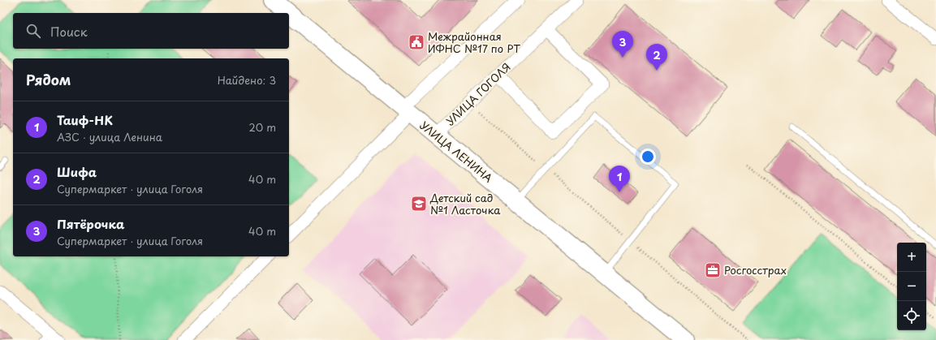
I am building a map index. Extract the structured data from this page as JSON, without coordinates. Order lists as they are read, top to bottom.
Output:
{
  "streets": {
    "main road": ["УЛИЦА ЛЕНИНА"],
    "street": ["УЛИЦА ГОГОЛЯ"]
  },
  "crossings": [
    ["УЛИЦА ГОГОЛЯ", "УЛИЦА ЛЕНИНА"]
  ],
  "places": {
    "public building": ["Межрайонная ИФНС №17 по РТ"],
    "school or university": ["Детский сад №1 Ласточка"],
    "office": ["Росгосстрах"]
  },
  "page": {
    "search": "Поиск",
    "pins": ["3", "2", "1"],
    "heading": ["Рядом", "Найдено: 3"],
    "list": [
      {
        "mark": "1",
        "name": "Таиф-НК",
        "note": "АЗС · улица Ленина",
        "value": "20 m"
      },
      {
        "mark": "2",
        "name": "Шифа",
        "note": "Супермаркет · улица Гоголя",
        "value": "40 m"
      },
      {
        "mark": "3",
        "name": "Пятёрочка",
        "note": "Супермаркет · улица Гоголя",
        "value": "40 m"
      }
    ],
    "map_buttons": ["+", "−"]
  }
}
